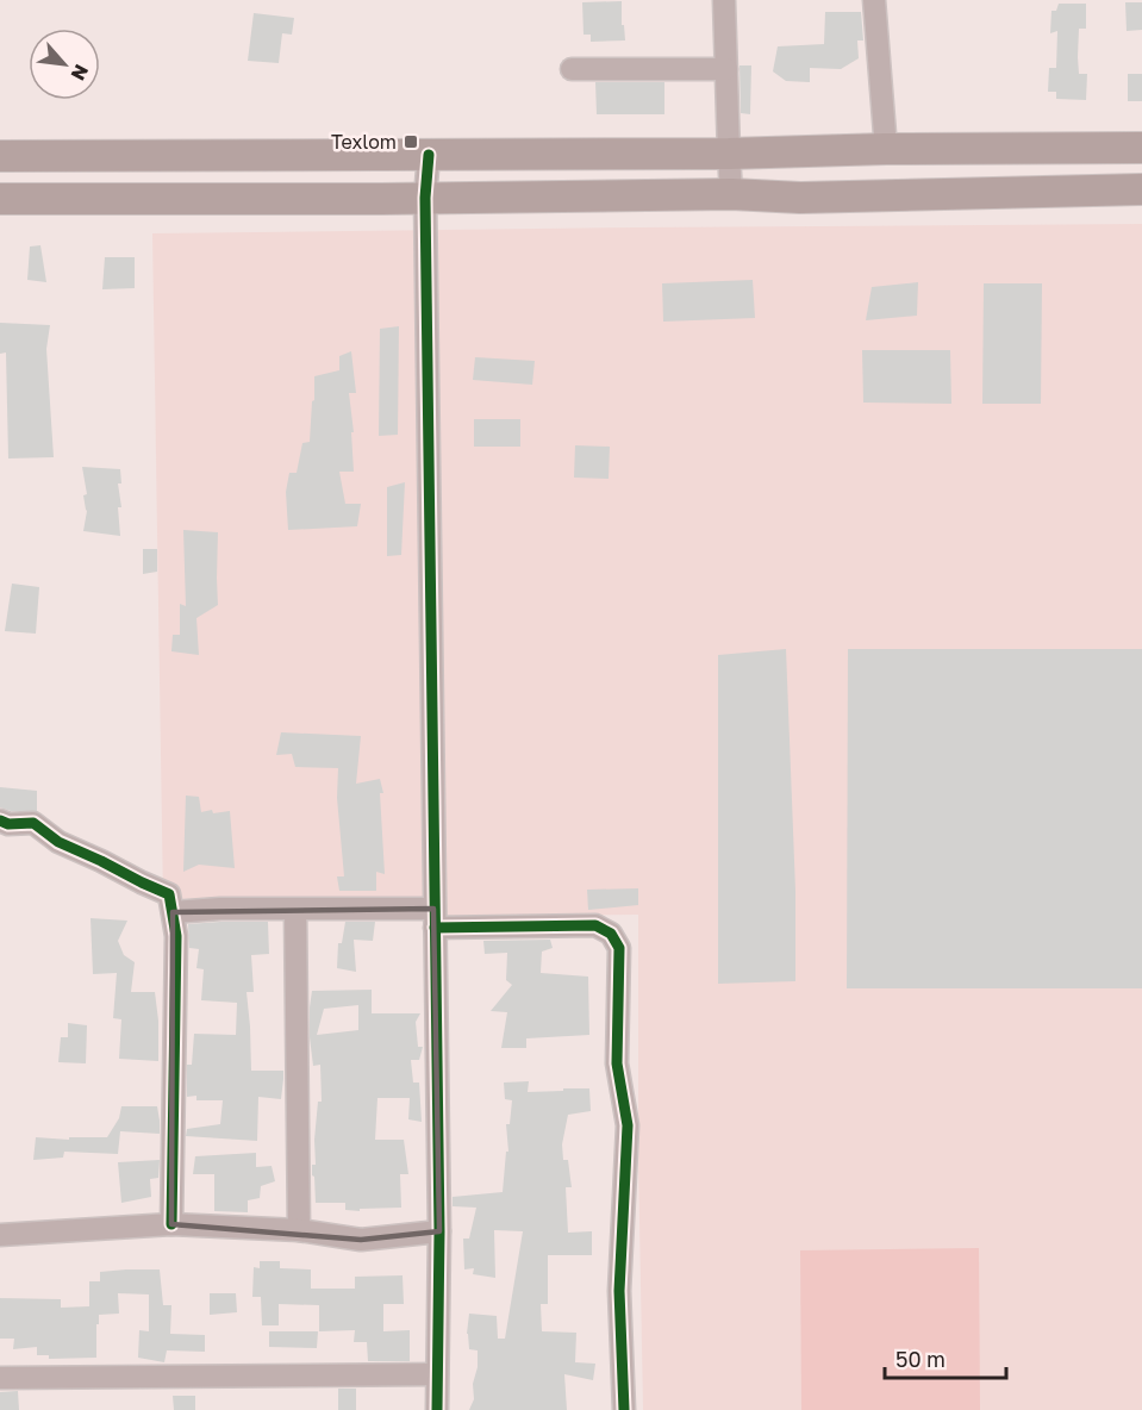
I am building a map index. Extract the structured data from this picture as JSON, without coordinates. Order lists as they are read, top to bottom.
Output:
{
  "places": {
    "transit": ["Texlom"]
  },
  "scale_bar": "50 m",
  "north": "bottom right"
}
